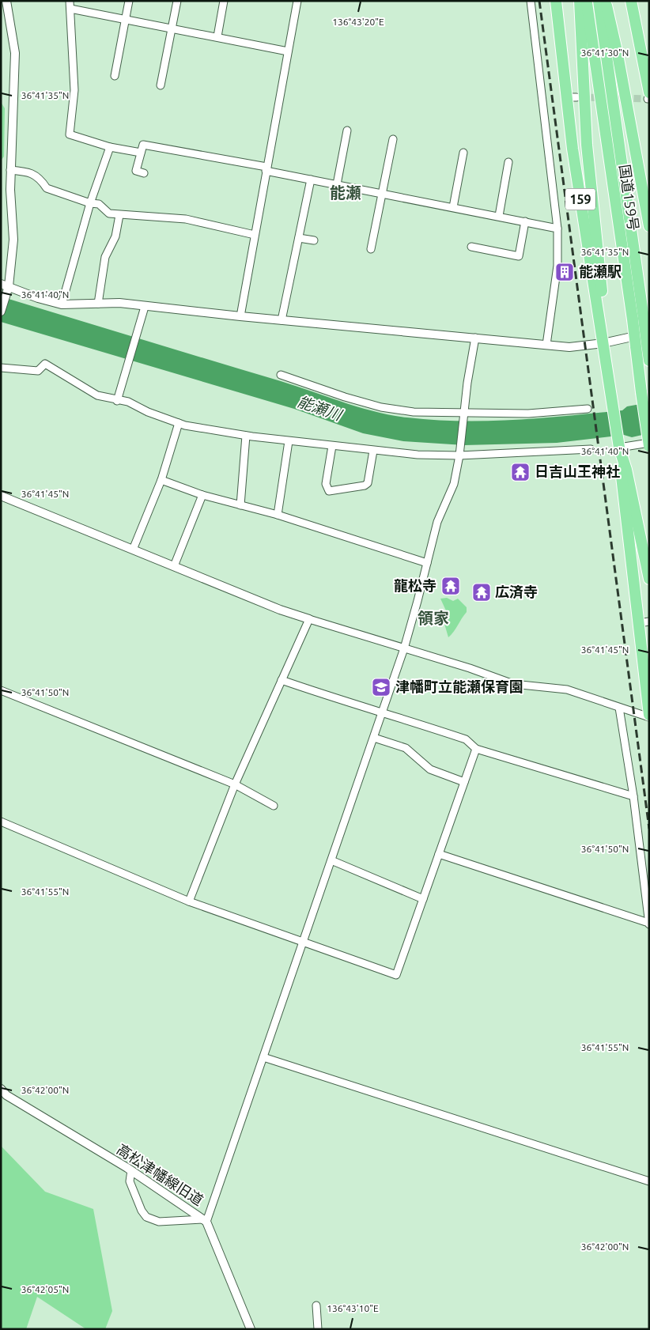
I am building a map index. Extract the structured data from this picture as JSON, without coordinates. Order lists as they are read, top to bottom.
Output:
{
  "streets": {
    "highway": ["国道159号", "159"],
    "street": ["高松津幡線旧道"]
  },
  "districts": ["能瀬", "領家"],
  "water": ["能瀬川"],
  "places": {
    "building": ["能瀬駅"],
    "temple": ["日吉山王神社", "龍松寺", "広済寺"],
    "school or university": ["津幡町立能瀬保育園"]
  },
  "coordinates": [
    "136°43'20\"E",
    "36°41'30\"N",
    "36°41'35\"N",
    "36°41'40\"N",
    "36°41'45\"N",
    "36°41'50\"N",
    "36°41'55\"N",
    "36°42'00\"N",
    "36°42'05\"N",
    "136°43'10\"E"
  ]
}
